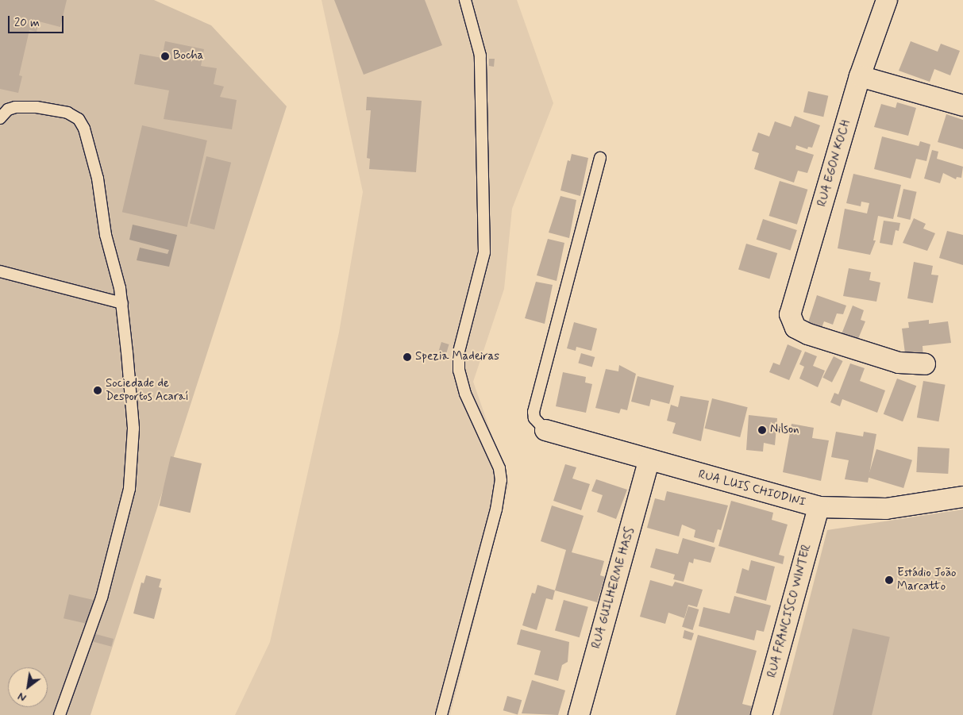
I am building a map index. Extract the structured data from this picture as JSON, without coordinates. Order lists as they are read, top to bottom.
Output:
{
  "streets": {
    "street": [
      "RUA EGON KOCH",
      "RUA LUIS CHIODINI",
      "RUA GUILHERME HASS",
      "RUA FRANCISCO WINTER"
    ]
  },
  "crossings": [
    ["RUA LUIS CHIODINI", "RUA GUILHERME HASS"],
    ["RUA LUIS CHIODINI", "RUA FRANCISCO WINTER"]
  ],
  "places": [
    "Bocha",
    "Spezia Madeiras",
    "Sociedade de Desportos Acaraí",
    "Nilson",
    "Estádio João Marcatto"
  ],
  "scale_bar": "20 m",
  "north": "bottom left"
}
